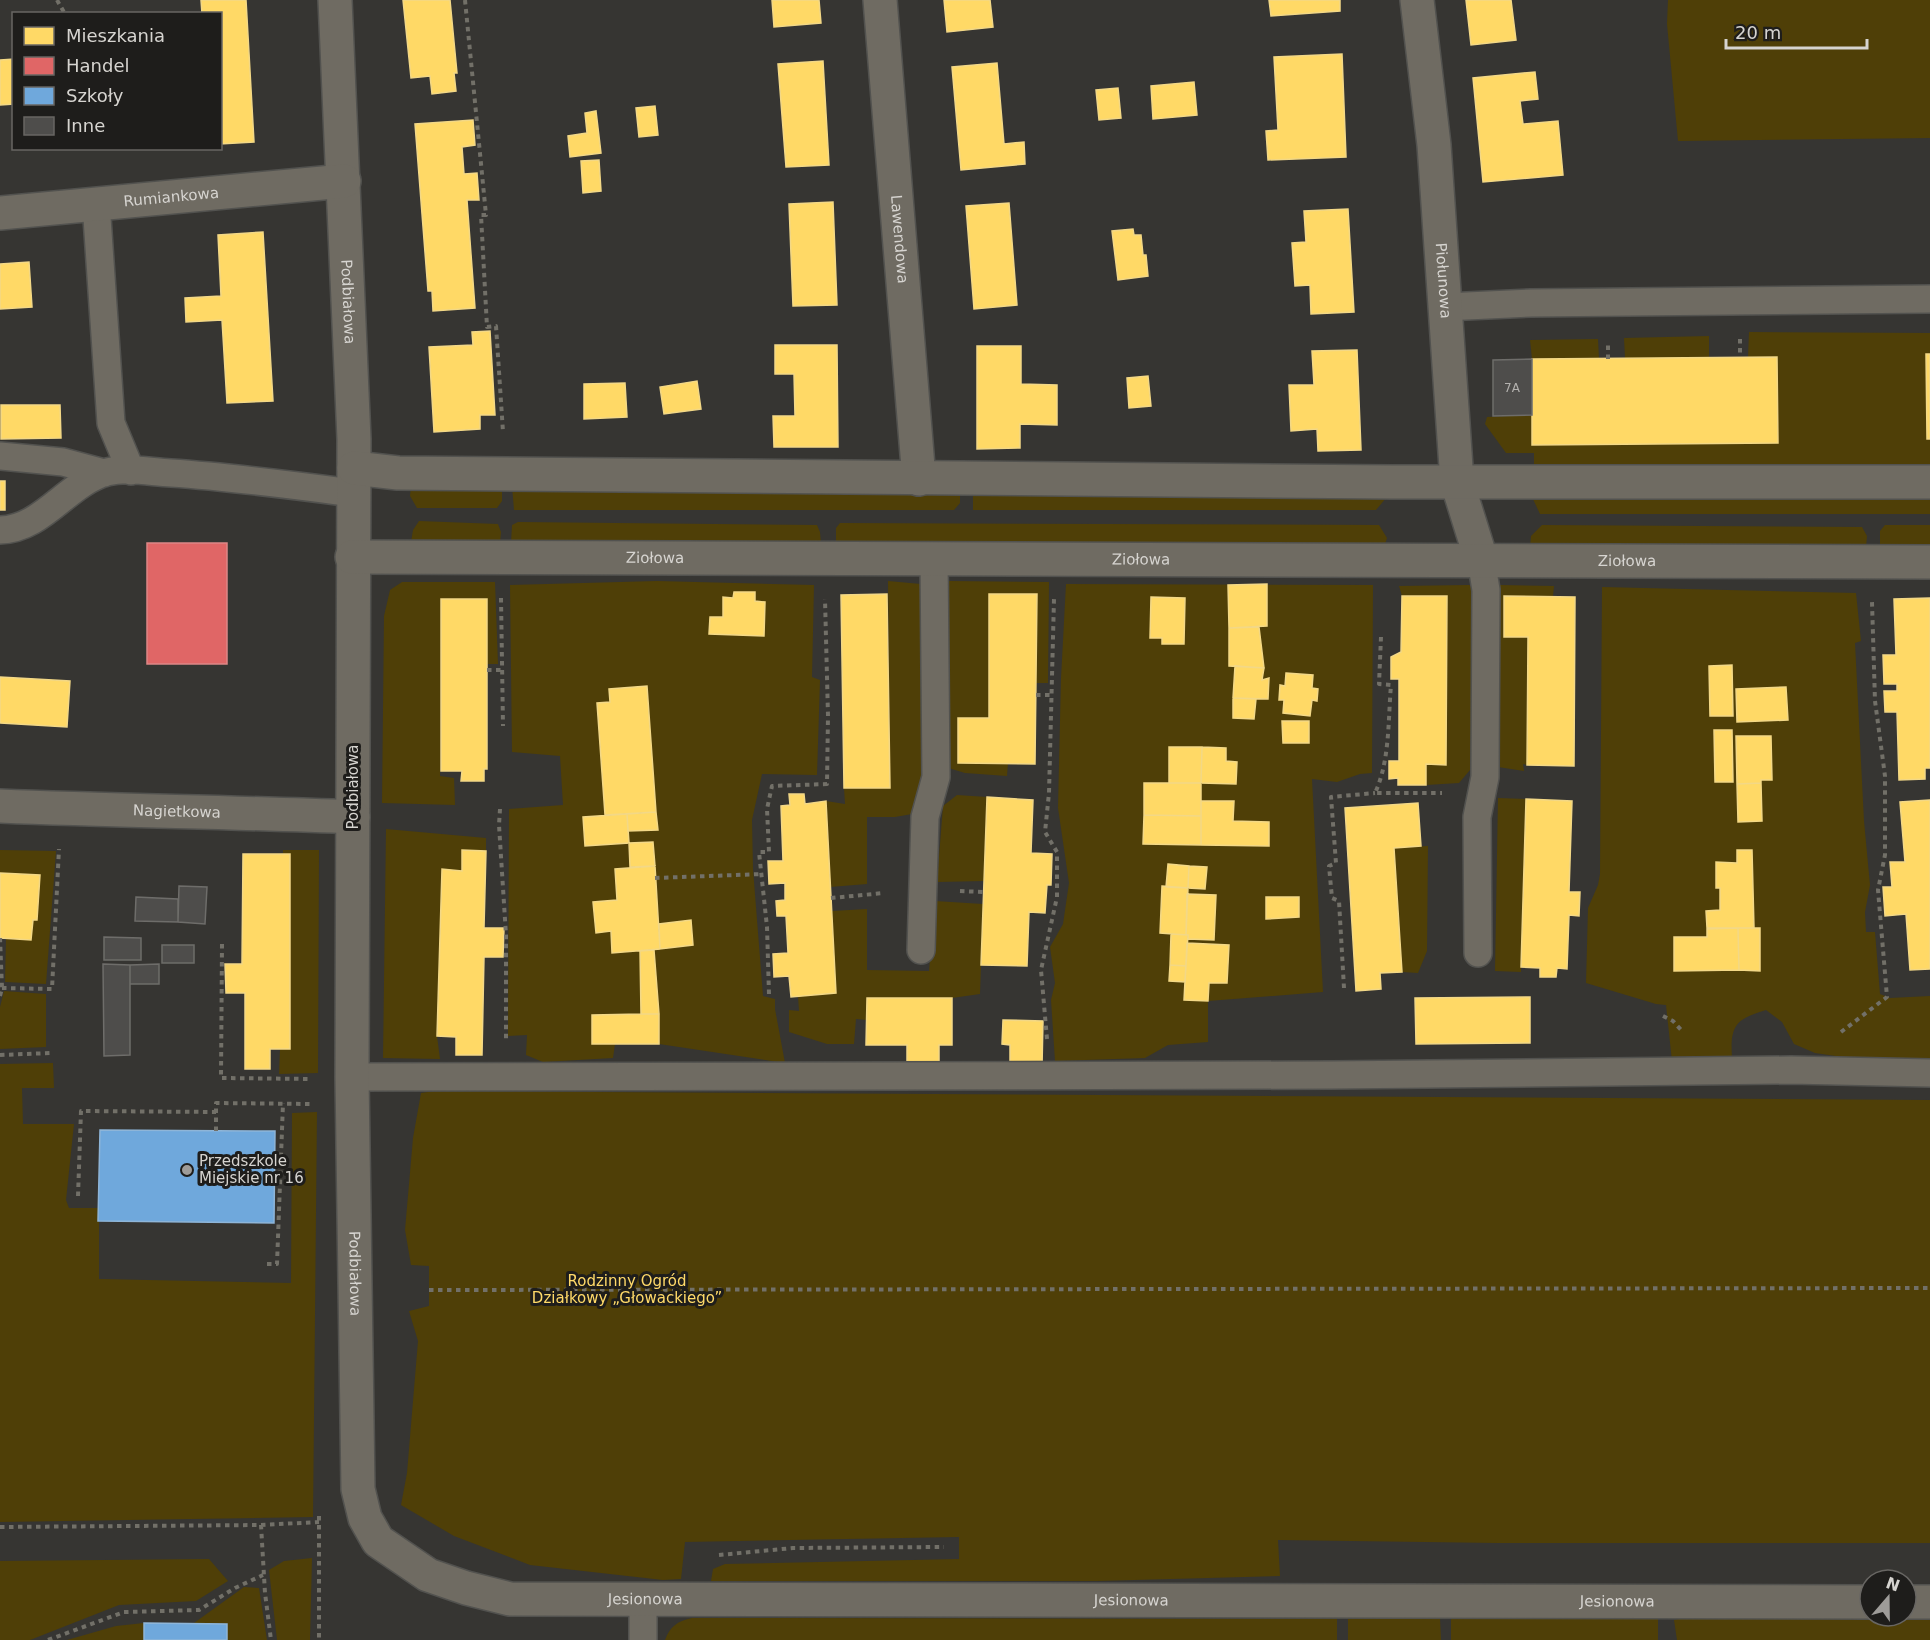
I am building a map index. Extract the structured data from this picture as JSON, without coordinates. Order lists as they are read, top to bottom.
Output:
{
  "streets": {
    "street": [
      "Rumiankowa",
      "Lawendowa",
      "Piołunowa",
      "Podbiałowa",
      "Ziołowa",
      "Nagietkowa",
      "Jesionowa"
    ]
  },
  "crossings": [
    ["Rumiankowa", "Podbiałowa"],
    ["Piołunowa", "Ziołowa"],
    ["Podbiałowa", "Ziołowa"],
    ["Podbiałowa", "Nagietkowa"],
    ["Podbiałowa", "Jesionowa"]
  ],
  "parks": ["Rodzinny Ogród Działkowy „Głowackiego”"],
  "places": ["Przedszkole Miejskie nr 16"],
  "house_numbers": ["7A"],
  "legend": [
    "Mieszkania",
    "Handel",
    "Szkoły",
    "Inne"
  ],
  "scale_bar": "20 m",
  "north": "top"
}
